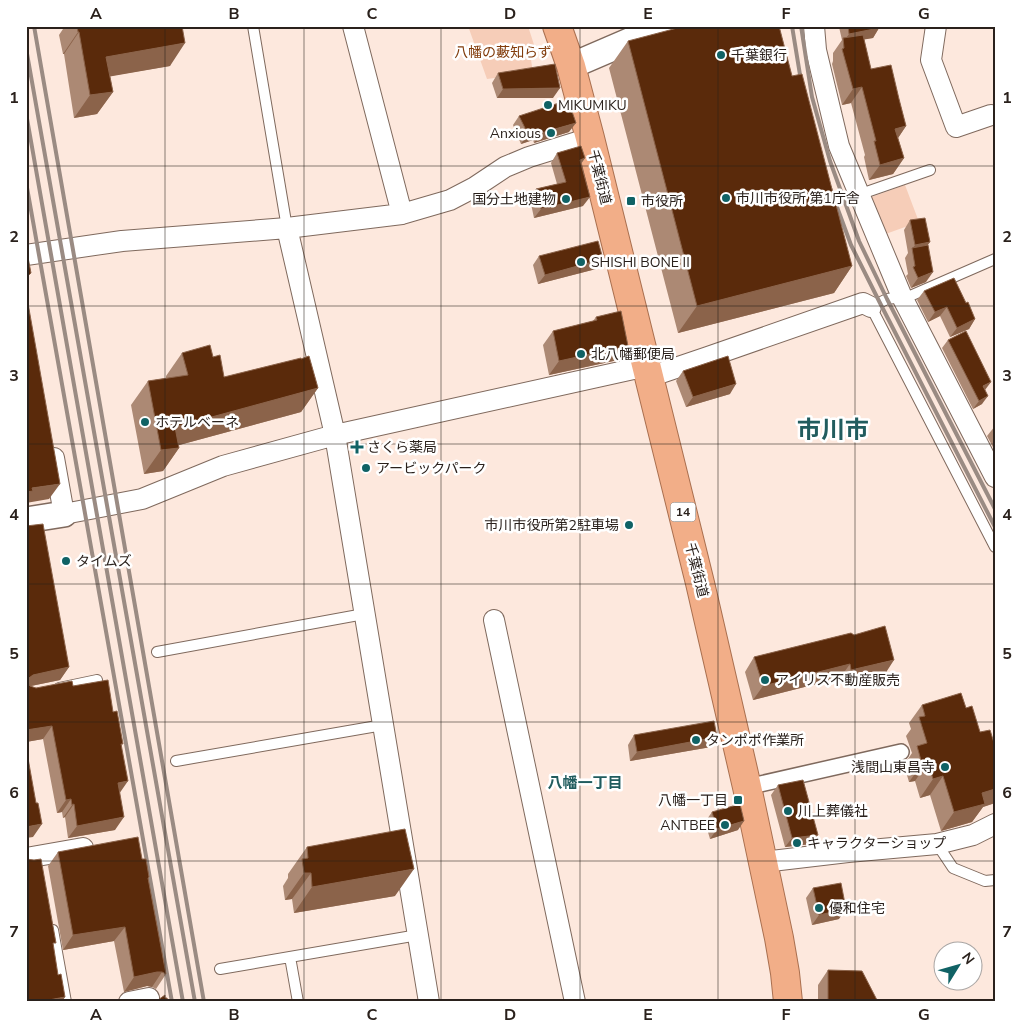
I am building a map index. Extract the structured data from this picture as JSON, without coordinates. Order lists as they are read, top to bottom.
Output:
{
  "streets": {
    "highway": ["千葉街道", "14"]
  },
  "districts": ["市川市", "八幡一丁目"],
  "parks": ["八幡の藪知らず"],
  "places": {
    "other": [
      "千葉銀行",
      "MIKUMIKU",
      "Anxious",
      "市川市役所 第1庁舎",
      "国分土地建物",
      "SHISHI BONE II",
      "北八幡郵便局",
      "ホテルベーネ",
      "アービックパーク",
      "市川市役所第2駐車場",
      "タイムズ",
      "アイリス不動産販売",
      "タンポポ作業所",
      "浅間山東昌寺",
      "川上葬儀社",
      "ANTBEE",
      "キャラクターショップ",
      "優和住宅"
    ],
    "transit": ["市役所", "八幡一丁目"],
    "health": ["さくら薬局"]
  },
  "north": "top right",
  "grid": {
    "columns": [
      "A",
      "B",
      "C",
      "D",
      "E",
      "F",
      "G"
    ],
    "rows": [
      "1",
      "2",
      "3",
      "4",
      "5",
      "6",
      "7"
    ]
  }
}
